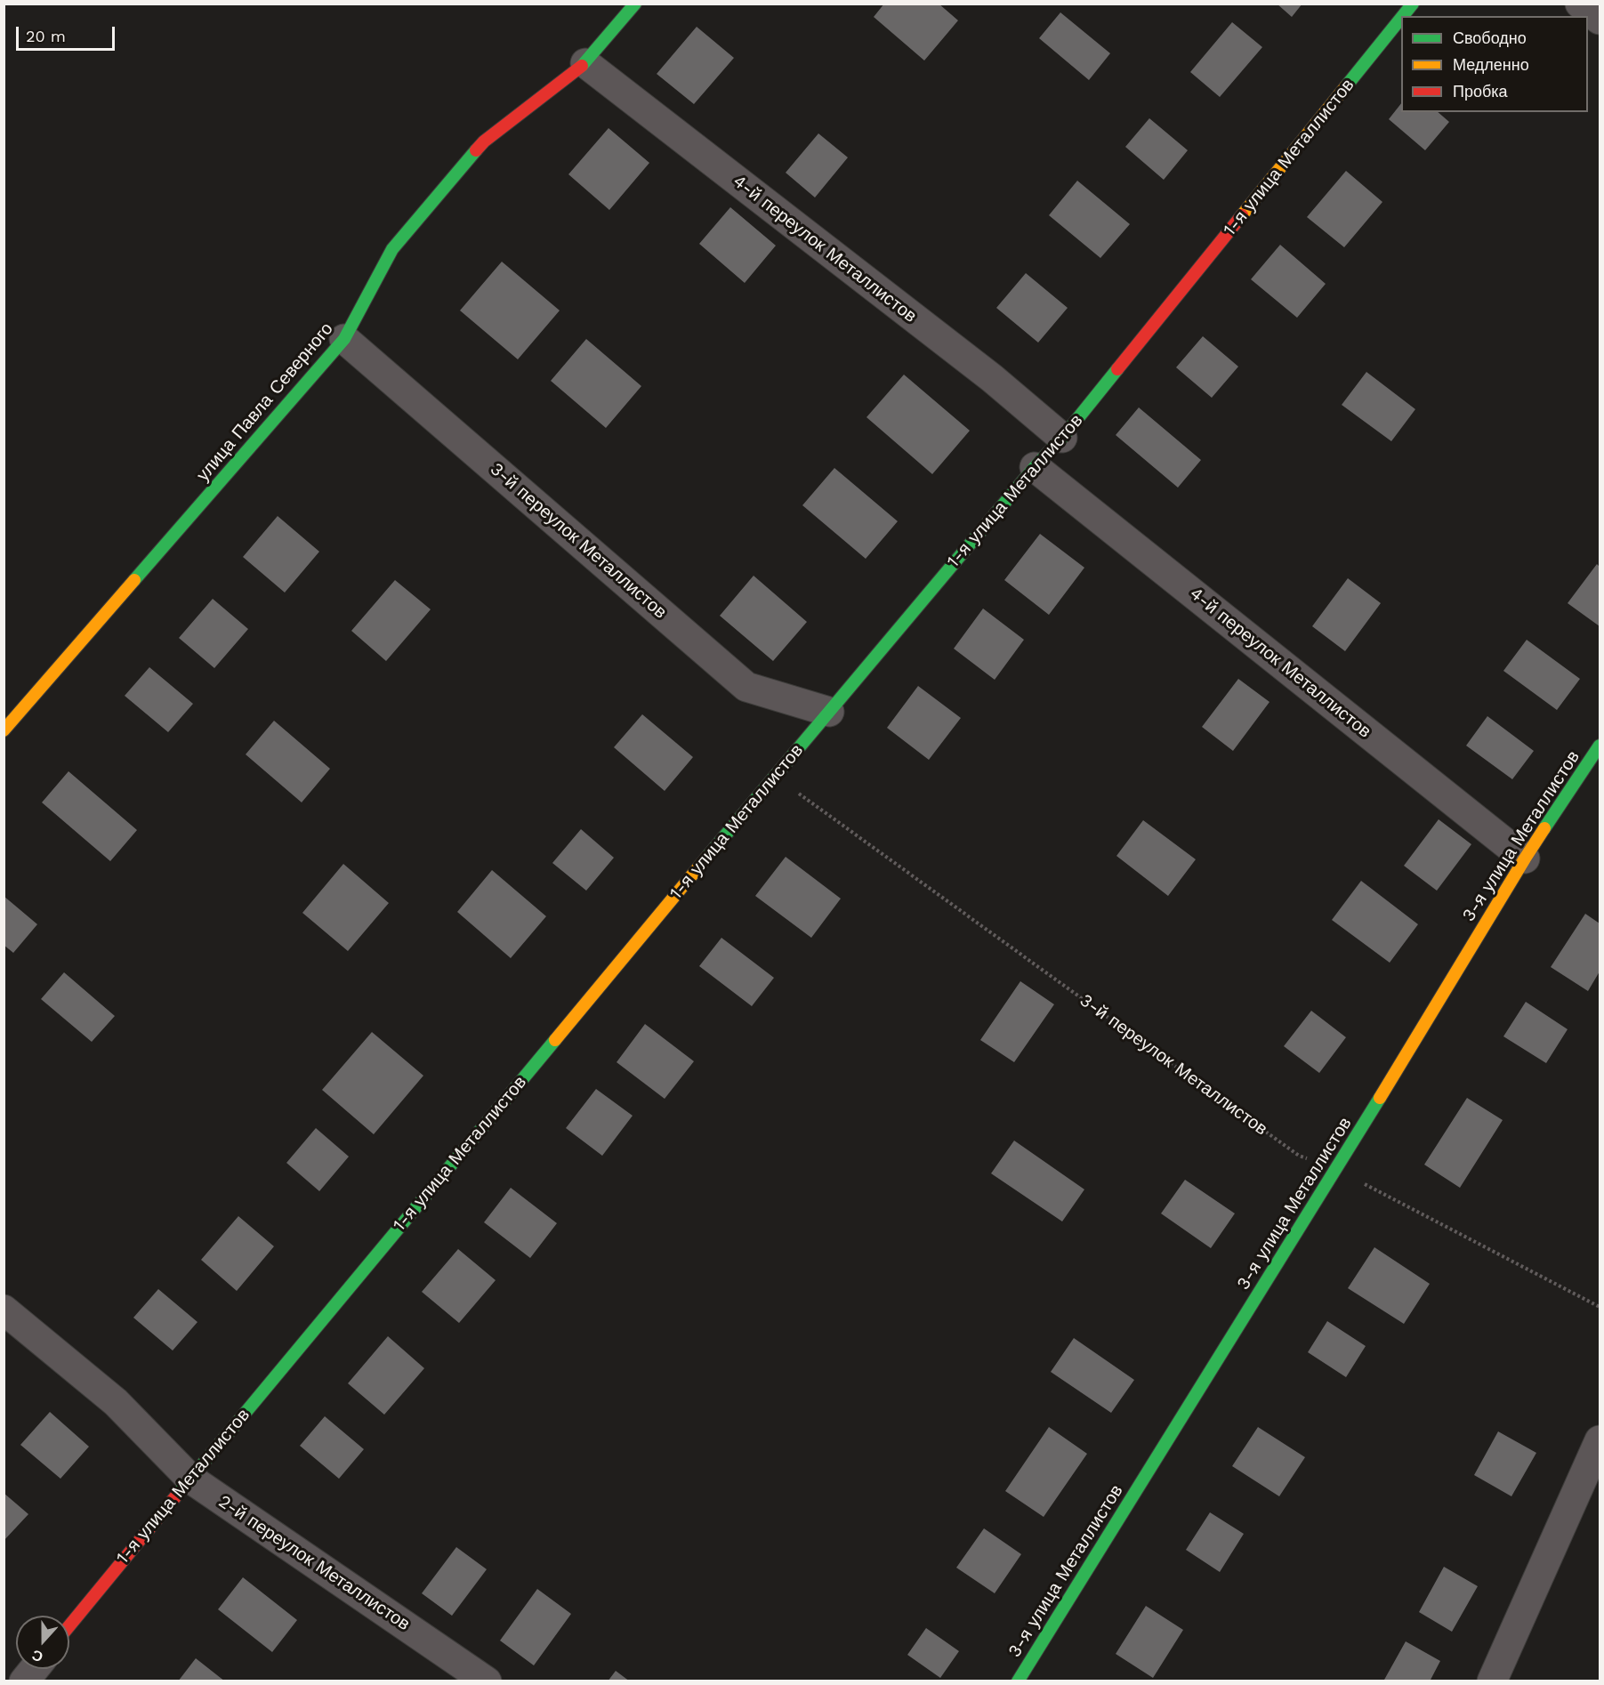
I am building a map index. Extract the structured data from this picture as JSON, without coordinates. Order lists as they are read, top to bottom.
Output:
{
  "streets": {
    "street": [
      "1-я улица Металлистов",
      "4-й переулок Металлистов",
      "улица Павла Северного",
      "3-й переулок Металлистов",
      "3-я улица Металлистов",
      "2-й переулок Металлистов"
    ]
  },
  "crossings": [
    ["1-я улица Металлистов", "4-й переулок Металлистов"],
    ["1-я улица Металлистов", "3-й переулок Металлистов"],
    ["1-я улица Металлистов", "2-й переулок Металлистов"],
    ["4-й переулок Металлистов", "улица Павла Северного"],
    ["4-й переулок Металлистов", "3-я улица Металлистов"],
    ["улица Павла Северного", "3-й переулок Металлистов"],
    ["3-й переулок Металлистов", "3-я улица Металлистов"]
  ],
  "legend": ["Свободно", "Медленно", "Пробка"],
  "scale_bar": "20 m",
  "north": "bottom"
}
